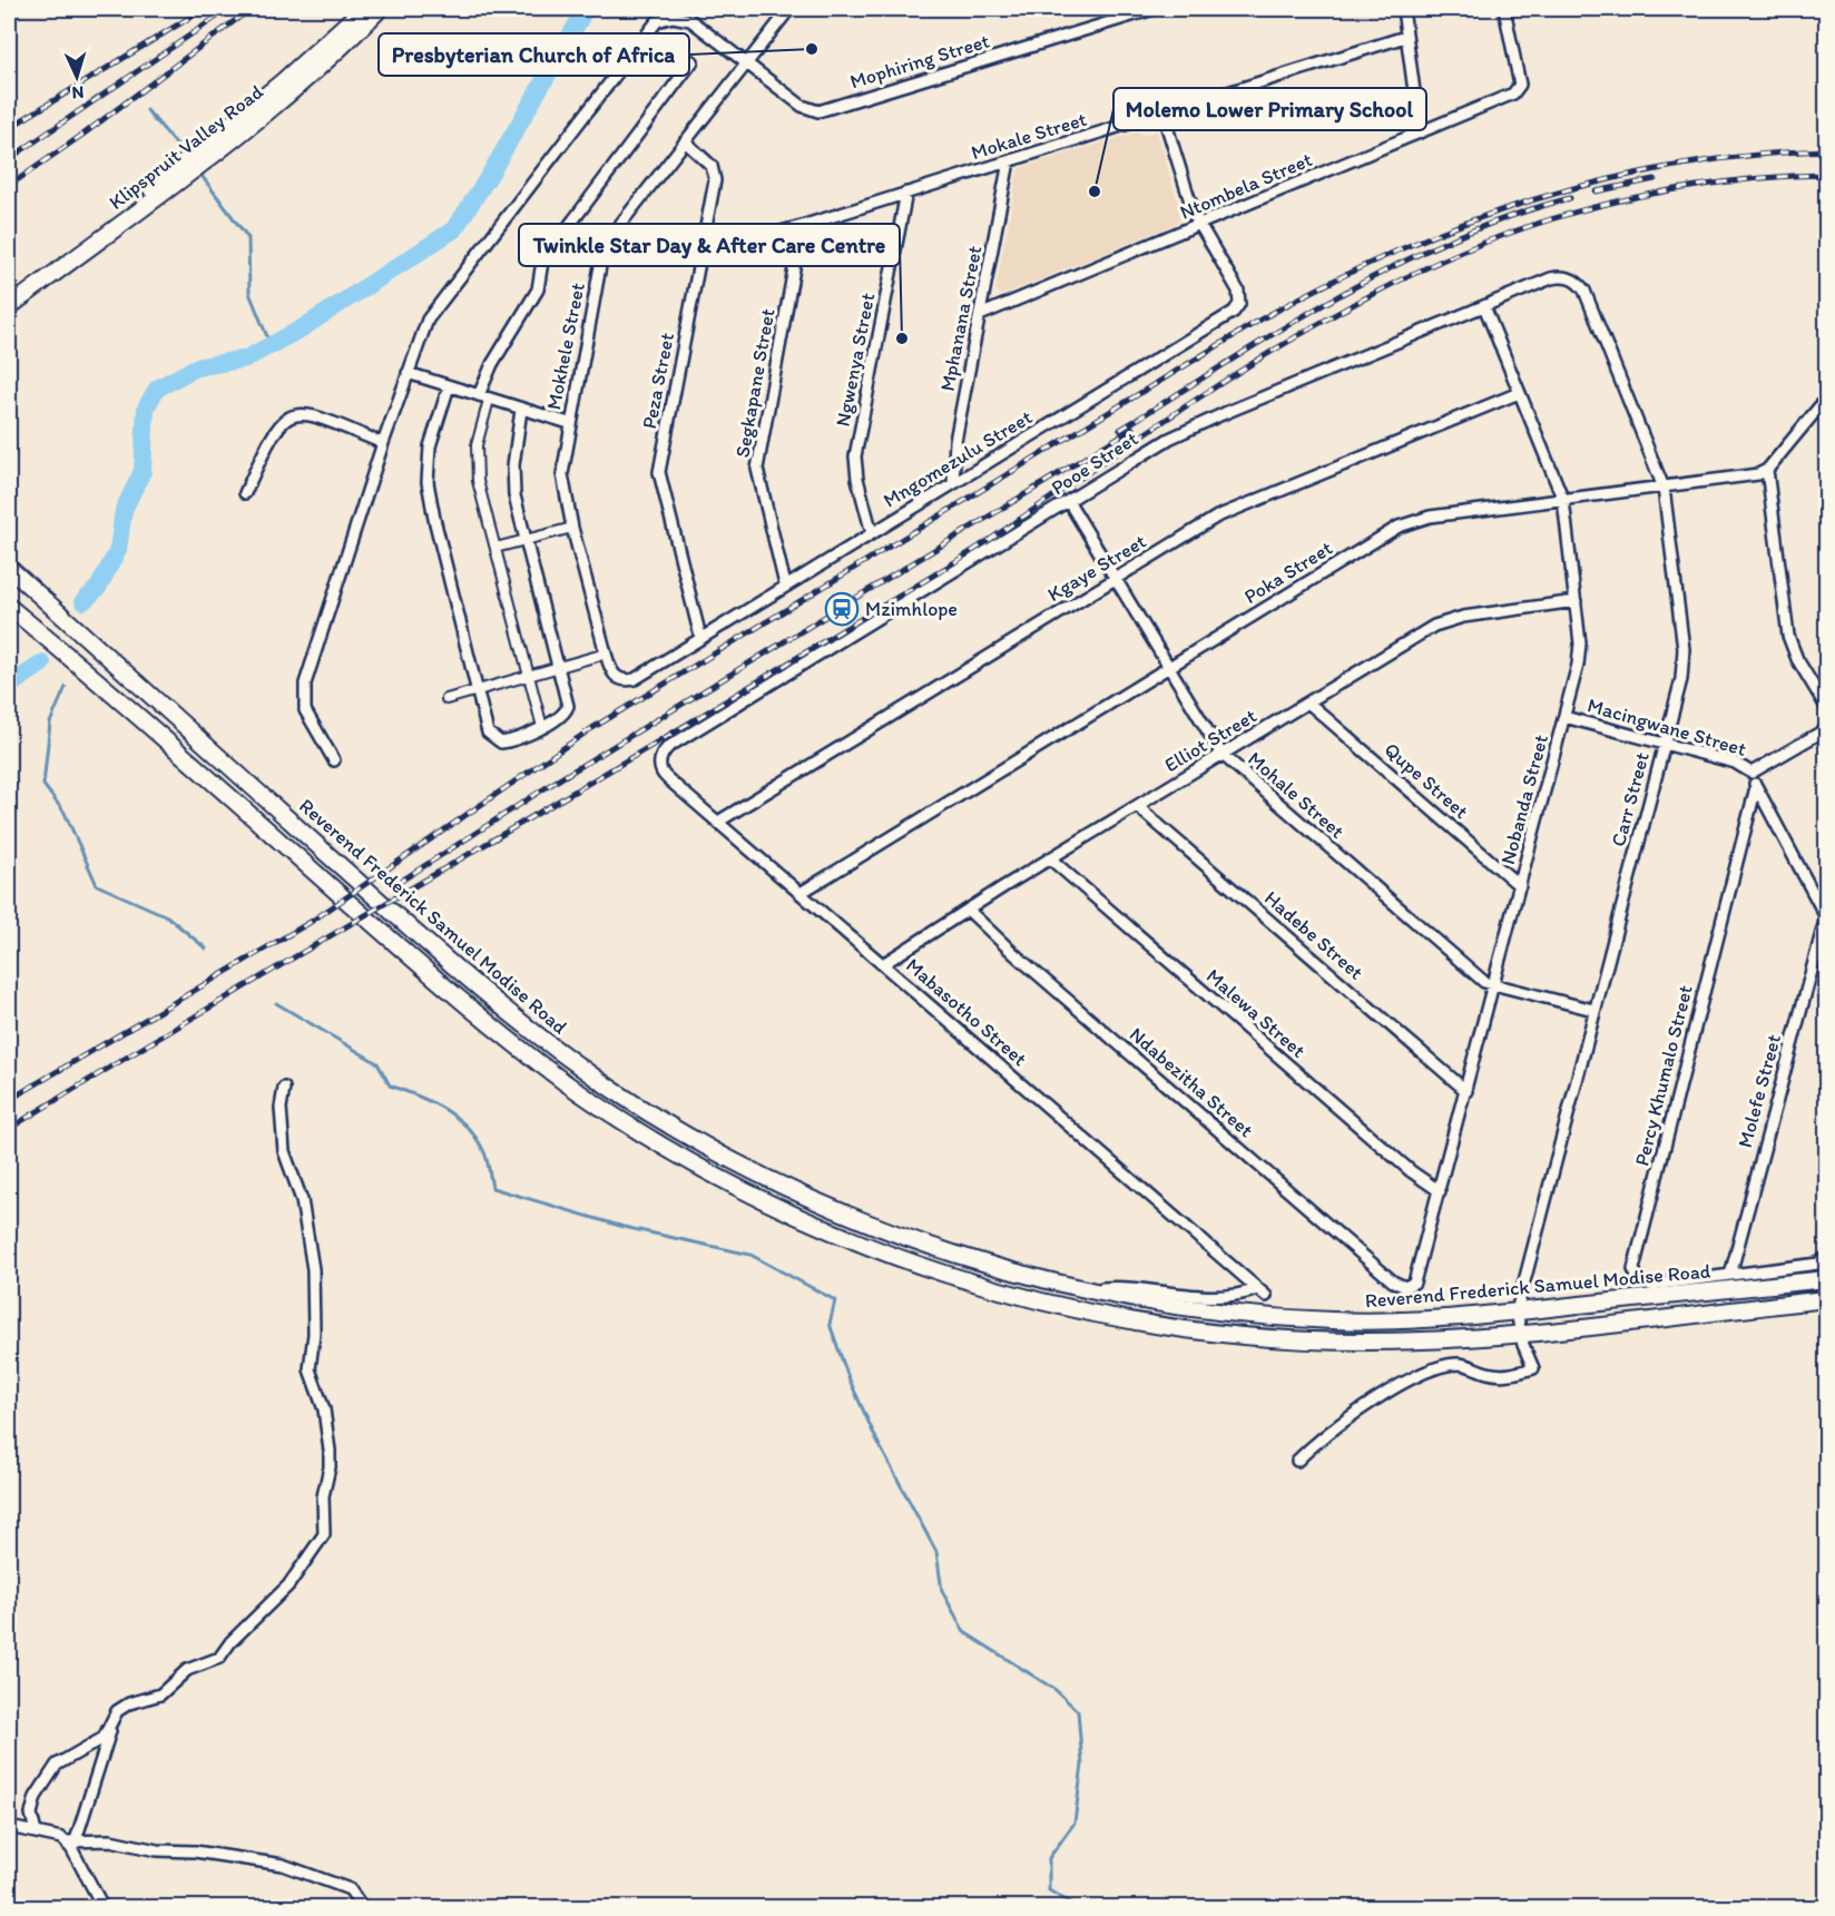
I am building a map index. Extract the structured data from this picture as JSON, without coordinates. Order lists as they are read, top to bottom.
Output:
{
  "streets": {
    "main road": ["Klipspruit Valley Road", "Reverend Frederick Samuel Modise Road"],
    "street": [
      "Mophiring Street",
      "Mokale Street",
      "Ntombela Street",
      "Mphanana Street",
      "Mokhele Street",
      "Ngwenya Street",
      "Peza Street",
      "Segkapane Street",
      "Mngomezulu Street",
      "Pooe Street",
      "Kgaye Street",
      "Poka Street",
      "Macingwane Street",
      "Elliot Street",
      "Qupe Street",
      "Mohale Street",
      "Nobanda Street",
      "Carr Street",
      "Hadebe Street",
      "Mabasotho Street",
      "Malewa Street",
      "Percy Khumalo Street",
      "Ndabezitha Street",
      "Molefe Street"
    ]
  },
  "crossings": [
    ["Mophiring Street", "Mokhele Street"],
    ["Mokale Street", "Mphanana Street"],
    ["Mokale Street", "Ngwenya Street"],
    ["Mokale Street", "Peza Street"],
    ["Mokale Street", "Segkapane Street"],
    ["Ntombela Street", "Mphanana Street"],
    ["Ntombela Street", "Mngomezulu Street"],
    ["Mphanana Street", "Mngomezulu Street"],
    ["Mokhele Street", "Peza Street"],
    ["Mokhele Street", "Mngomezulu Street"],
    ["Ngwenya Street", "Mngomezulu Street"],
    ["Peza Street", "Mngomezulu Street"],
    ["Segkapane Street", "Mngomezulu Street"],
    ["Pooe Street", "Mohale Street"],
    ["Pooe Street", "Nobanda Street"],
    ["Pooe Street", "Carr Street"],
    ["Pooe Street", "Mabasotho Street"],
    ["Kgaye Street", "Mohale Street"],
    ["Kgaye Street", "Nobanda Street"],
    ["Kgaye Street", "Mabasotho Street"],
    ["Poka Street", "Mohale Street"],
    ["Poka Street", "Nobanda Street"],
    ["Poka Street", "Carr Street"],
    ["Poka Street", "Mabasotho Street"],
    ["Macingwane Street", "Nobanda Street"],
    ["Macingwane Street", "Carr Street"],
    ["Elliot Street", "Qupe Street"],
    ["Elliot Street", "Mohale Street"],
    ["Elliot Street", "Nobanda Street"],
    ["Elliot Street", "Hadebe Street"],
    ["Elliot Street", "Mabasotho Street"],
    ["Elliot Street", "Malewa Street"],
    ["Elliot Street", "Ndabezitha Street"],
    ["Qupe Street", "Nobanda Street"],
    ["Mohale Street", "Nobanda Street"],
    ["Mohale Street", "Carr Street"],
    ["Nobanda Street", "Hadebe Street"],
    ["Nobanda Street", "Malewa Street"],
    ["Nobanda Street", "Ndabezitha Street"],
    ["Carr Street", "Reverend Frederick Samuel Modise Road"],
    ["Reverend Frederick Samuel Modise Road", "Mabasotho Street"],
    ["Percy Khumalo Street", "Molefe Street"]
  ],
  "places": {
    "other": ["Presbyterian Church of Africa", "Molemo Lower Primary School", "Twinkle Star Day & After Care Centre"],
    "station": ["Mzimhlope"]
  },
  "north": "bottom"
}
